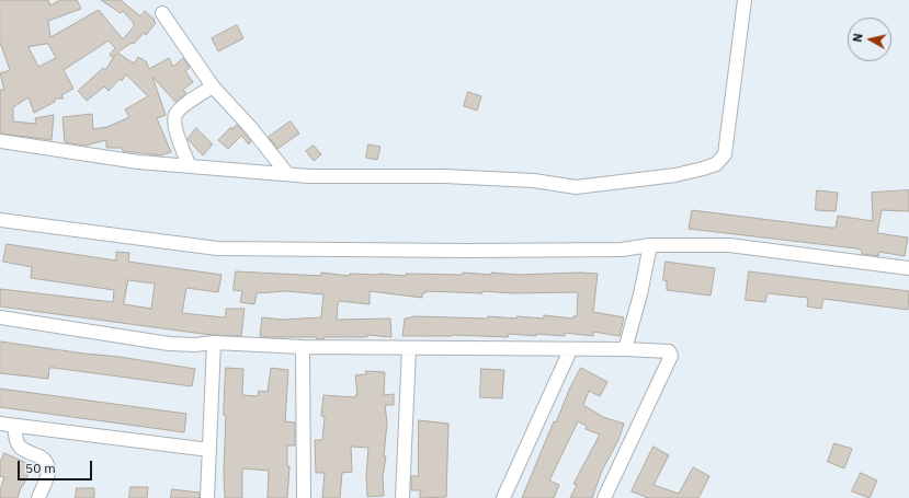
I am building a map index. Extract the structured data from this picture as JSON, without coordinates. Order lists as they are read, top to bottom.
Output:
{
  "scale_bar": "50 m",
  "north": "left"
}
